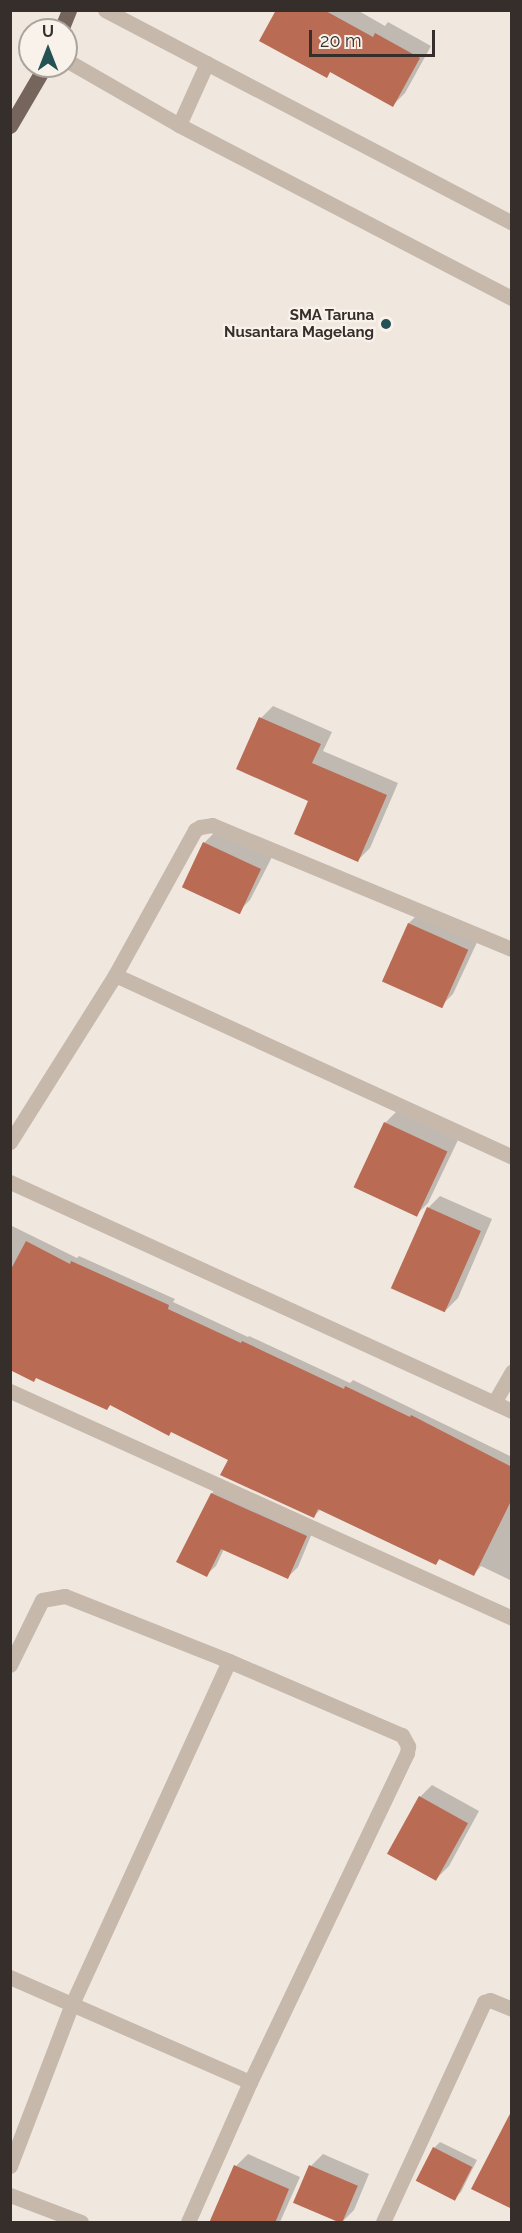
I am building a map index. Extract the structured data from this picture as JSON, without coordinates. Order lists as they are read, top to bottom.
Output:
{
  "places": ["SMA Taruna Nusantara Magelang"],
  "scale_bar": "20 m",
  "north": "top"
}
